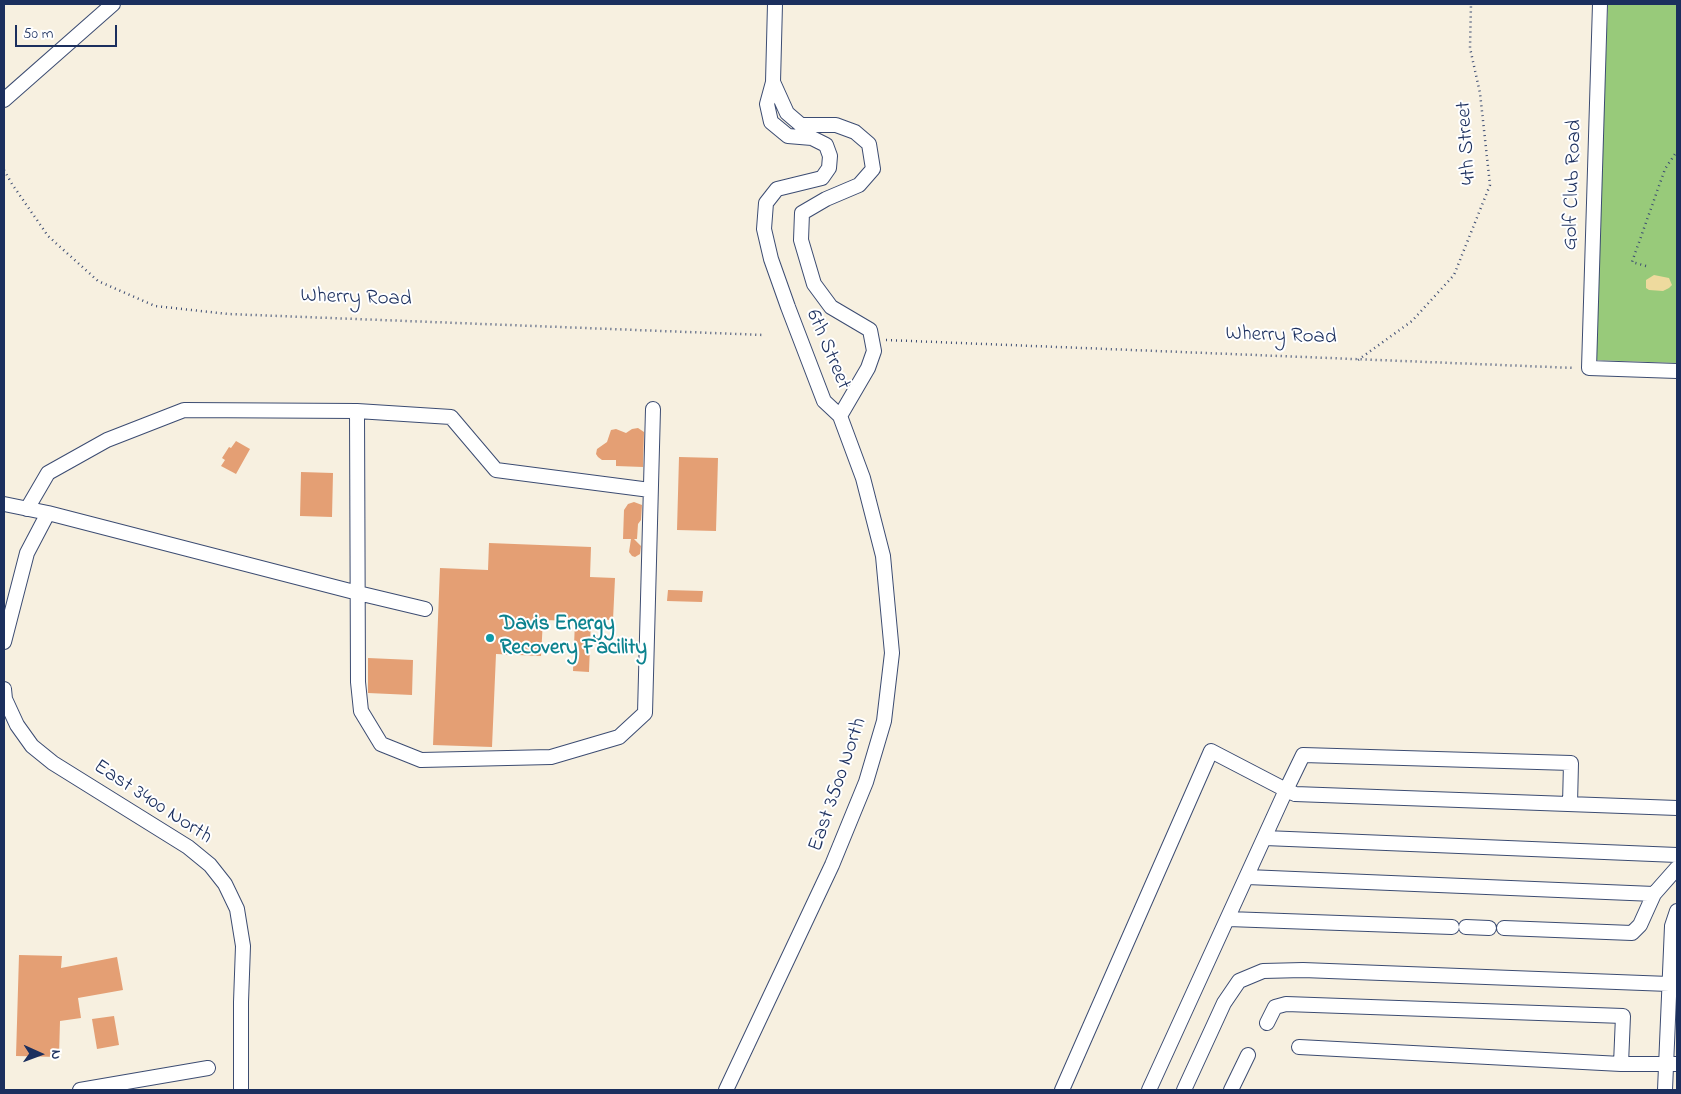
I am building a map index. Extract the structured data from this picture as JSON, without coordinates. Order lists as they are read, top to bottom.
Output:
{
  "streets": {
    "street": [
      "Golf Club Road",
      "6th Street",
      "East 3500 North",
      "East 3400 North"
    ],
    "path": ["4th Street", "Wherry Road"]
  },
  "crossings": [
    ["4th Street", "Wherry Road"],
    ["Golf Club Road", "Wherry Road"],
    ["6th Street", "East 3500 North"]
  ],
  "places": ["Davis Energy Recovery Facility"],
  "scale_bar": "50 m",
  "north": "right"
}
